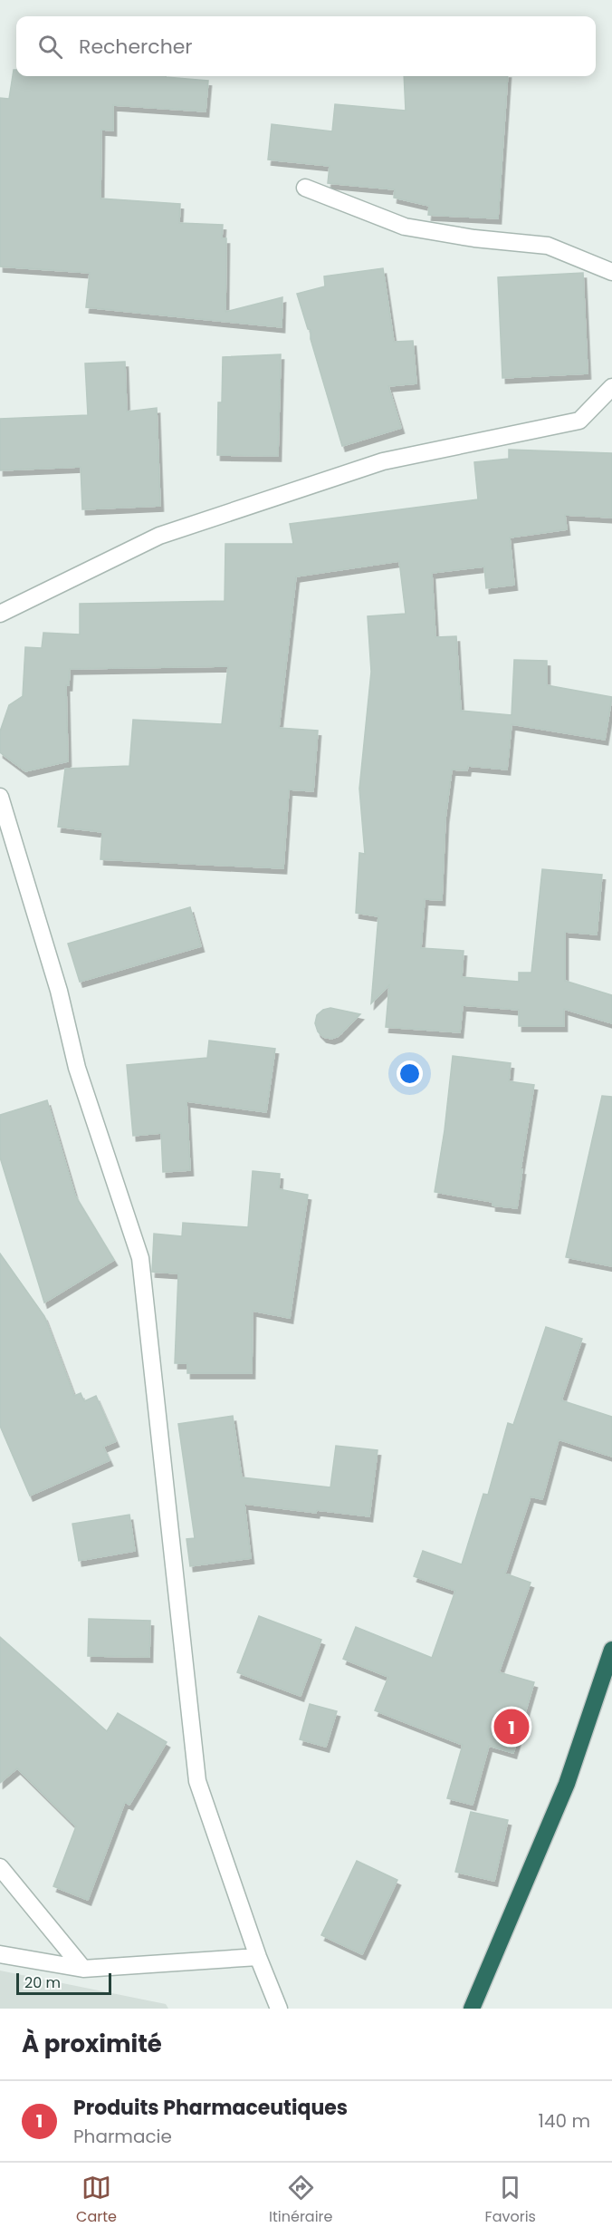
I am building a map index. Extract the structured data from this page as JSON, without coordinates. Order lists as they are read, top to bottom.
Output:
{
  "scale_bar": "20 m",
  "page": {
    "search": "Rechercher",
    "pins": "1",
    "scale": "20 m",
    "heading": "À proximité",
    "list": [
      {
        "mark": "1",
        "name": "Produits Pharmaceutiques",
        "note": "Pharmacie",
        "value": "140 m"
      }
    ],
    "nav": ["Carte", "Itinéraire", "Favoris"]
  }
}
